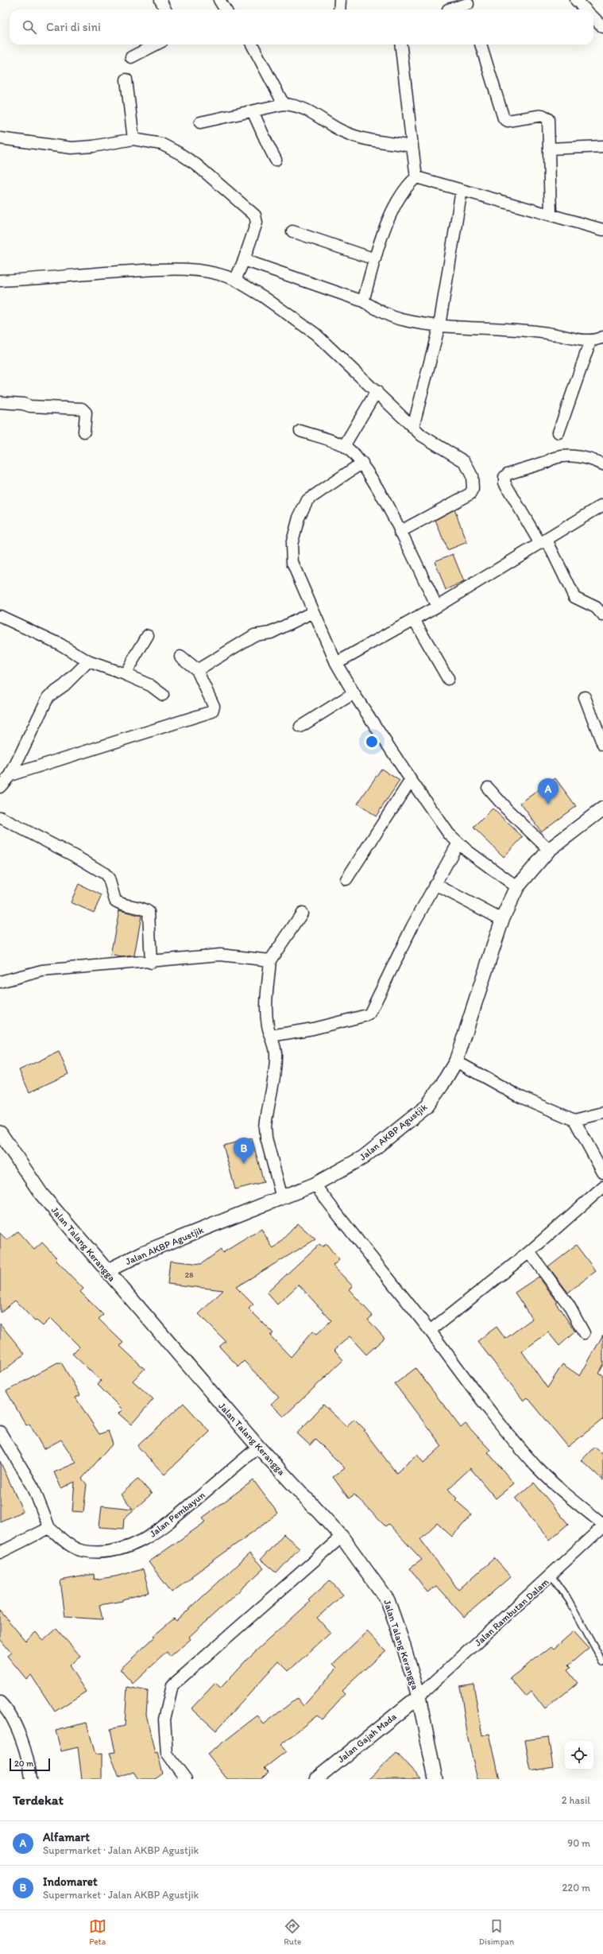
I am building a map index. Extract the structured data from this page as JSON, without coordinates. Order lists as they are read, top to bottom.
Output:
{
  "streets": {
    "street": [
      "Jalan AKBP Agustjik",
      "Jalan Talang Kerangga",
      "Jalan Pembayun",
      "Jalan Rambutan Dalam",
      "Jalan Gajah Mada"
    ]
  },
  "crossings": [
    ["Jalan AKBP Agustjik", "Jalan Talang Kerangga"],
    ["Jalan Talang Kerangga", "Jalan Pembayun"],
    ["Jalan Talang Kerangga", "Jalan Rambutan Dalam"],
    ["Jalan Talang Kerangga", "Jalan Gajah Mada"],
    ["Jalan Rambutan Dalam", "Jalan Gajah Mada"]
  ],
  "house_numbers": ["28"],
  "scale_bar": "20 m",
  "page": {
    "search": "Cari di sini",
    "pins": ["A", "B"],
    "scale": "20 m",
    "heading": ["Terdekat", "2 hasil"],
    "list": [
      {
        "mark": "A",
        "name": "Alfamart",
        "note": "Supermarket · Jalan AKBP Agustjik",
        "value": "90 m"
      },
      {
        "mark": "B",
        "name": "Indomaret",
        "note": "Supermarket · Jalan AKBP Agustjik",
        "value": "220 m"
      }
    ],
    "nav": ["Peta", "Rute", "Disimpan"]
  }
}
